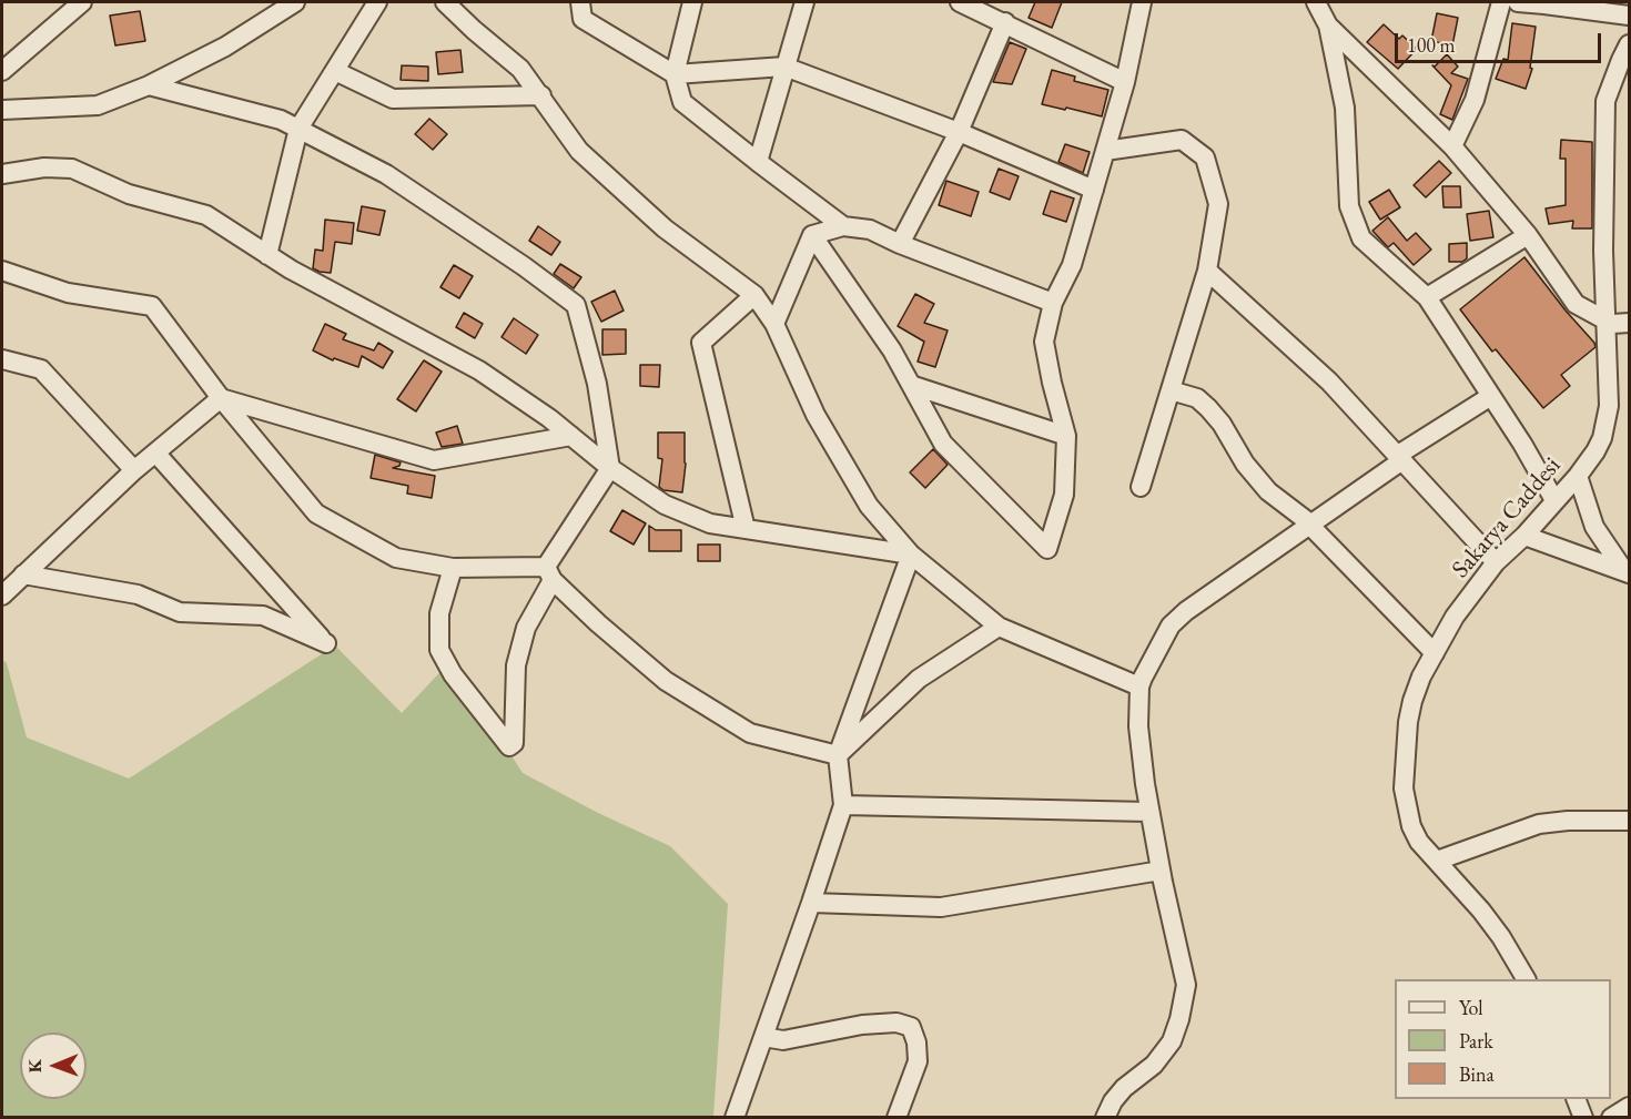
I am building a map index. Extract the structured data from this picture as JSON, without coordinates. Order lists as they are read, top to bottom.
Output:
{
  "streets": {
    "street": ["Sakarya Caddesi"]
  },
  "legend": ["Yol", "Park", "Bina"],
  "scale_bar": "100 m",
  "north": "left"
}
